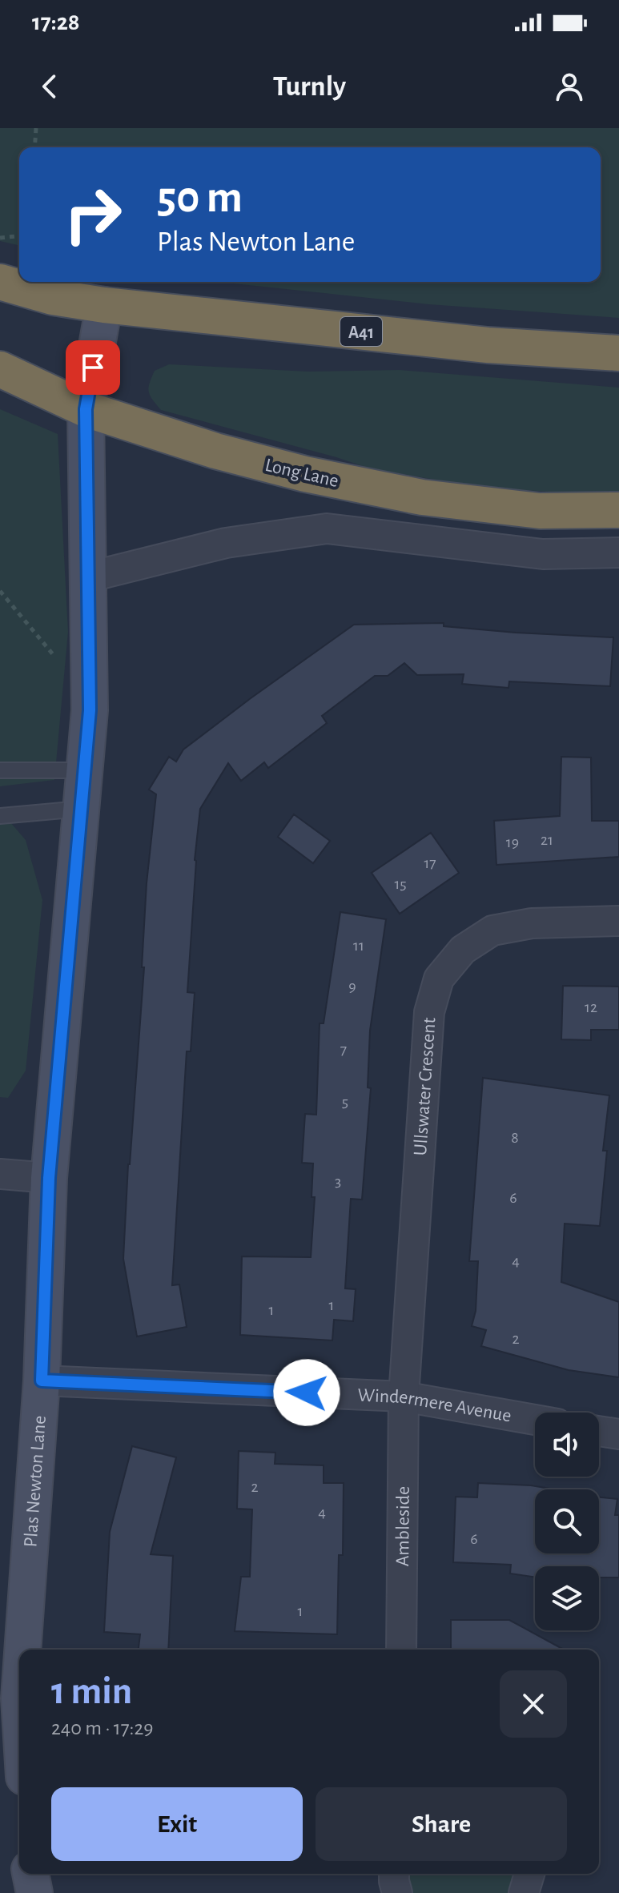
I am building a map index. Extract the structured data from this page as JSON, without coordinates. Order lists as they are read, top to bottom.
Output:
{
  "streets": {
    "highway": ["A41", "Long Lane"],
    "street": [
      "Ullswater Crescent",
      "Windermere Avenue",
      "Plas Newton Lane",
      "Ambleside"
    ]
  },
  "crossings": [
    ["A41", "Plas Newton Lane"],
    ["Long Lane", "Plas Newton Lane"],
    ["Ullswater Crescent", "Windermere Avenue"],
    ["Ullswater Crescent", "Ambleside"],
    ["Windermere Avenue", "Plas Newton Lane"],
    ["Windermere Avenue", "Ambleside"]
  ],
  "house_numbers": [
    "21",
    "19",
    "17",
    "15",
    "11",
    "9",
    "12",
    "7",
    "5",
    "8",
    "3",
    "6",
    "4",
    "1",
    "1",
    "2",
    "2",
    "4",
    "6",
    "1"
  ],
  "page": {
    "status": "17:28",
    "header": "Turnly",
    "turn": ["50 m", "Plas Newton Lane"],
    "heading": ["1 min", "240 m · 17:29"],
    "buttons": ["Exit", "Share"]
  }
}
